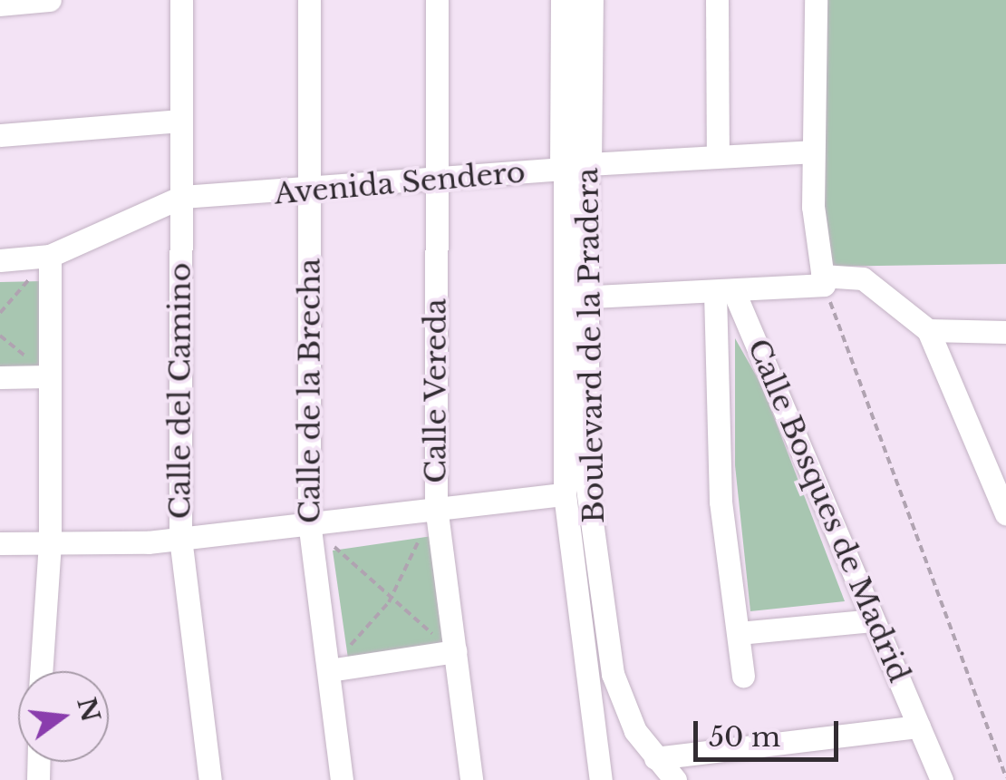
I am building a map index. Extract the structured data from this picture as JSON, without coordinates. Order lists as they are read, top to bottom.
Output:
{
  "streets": {
    "street": [
      "Avenida Sendero",
      "Boulevard de la Pradera",
      "Calle del Camino",
      "Calle de la Brecha",
      "Calle Vereda",
      "Calle Bosques de Madrid"
    ]
  },
  "crossings": [
    ["Avenida Sendero", "Boulevard de la Pradera"],
    ["Avenida Sendero", "Calle del Camino"],
    ["Avenida Sendero", "Calle de la Brecha"],
    ["Avenida Sendero", "Calle Vereda"]
  ],
  "scale_bar": "50 m",
  "north": "right"
}
